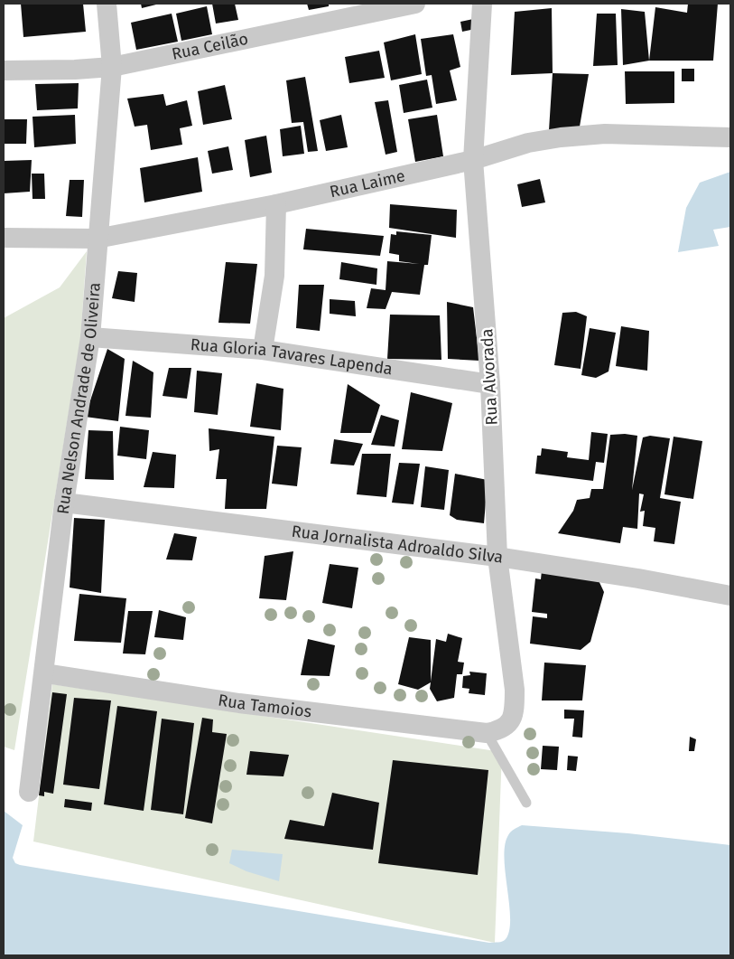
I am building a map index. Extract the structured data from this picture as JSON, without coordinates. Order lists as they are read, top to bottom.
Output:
{
  "streets": {
    "street": [
      "Rua Ceilão",
      "Rua Laime",
      "Rua Gloria Tavares Lapenda",
      "Rua Alvorada",
      "Rua Nelson Andrade de Oliveira",
      "Rua Jornalista Adroaldo Silva",
      "Rua Tamoios"
    ]
  },
  "crossings": [
    ["Rua Ceilão", "Rua Nelson Andrade de Oliveira"],
    ["Rua Laime", "Rua Alvorada"],
    ["Rua Laime", "Rua Nelson Andrade de Oliveira"],
    ["Rua Gloria Tavares Lapenda", "Rua Alvorada"],
    ["Rua Gloria Tavares Lapenda", "Rua Nelson Andrade de Oliveira"],
    ["Rua Alvorada", "Rua Jornalista Adroaldo Silva"],
    ["Rua Alvorada", "Rua Tamoios"],
    ["Rua Nelson Andrade de Oliveira", "Rua Jornalista Adroaldo Silva"],
    ["Rua Nelson Andrade de Oliveira", "Rua Tamoios"]
  ]
}
